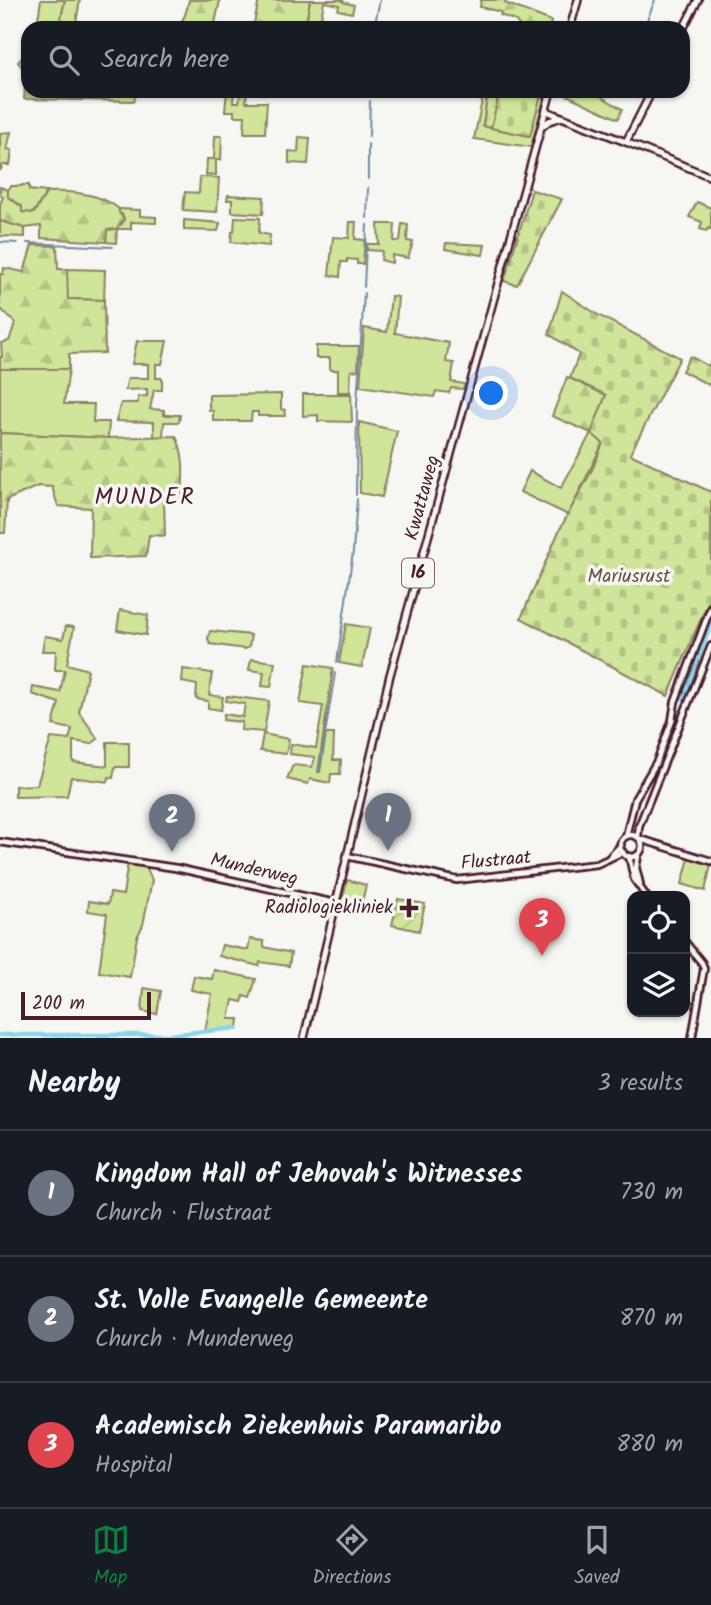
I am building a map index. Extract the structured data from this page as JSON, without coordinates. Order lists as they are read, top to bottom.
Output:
{
  "streets": {
    "main road": ["Kwattaweg", "16"],
    "street": ["Flustraat", "Munderweg"]
  },
  "crossings": [
    ["Kwattaweg", "Flustraat"],
    ["Kwattaweg", "Munderweg"]
  ],
  "districts": ["MUNDER"],
  "parks": ["Mariusrust"],
  "places": {
    "health": ["Radiologiekliniek"]
  },
  "scale_bar": "200 m",
  "page": {
    "search": "Search here",
    "pins": ["1", "2", "3"],
    "scale": "200 m",
    "heading": ["Nearby", "3 results"],
    "list": [
      {
        "mark": "1",
        "name": "Kingdom Hall of Jehovah's Witnesses",
        "note": "Church · Flustraat",
        "value": "730 m"
      },
      {
        "mark": "2",
        "name": "St. Volle Evangelle Gemeente",
        "note": "Church · Munderweg",
        "value": "870 m"
      },
      {
        "mark": "3",
        "name": "Academisch Ziekenhuis Paramaribo",
        "note": "Hospital",
        "value": "880 m"
      }
    ],
    "nav": ["Map", "Directions", "Saved"]
  }
}
